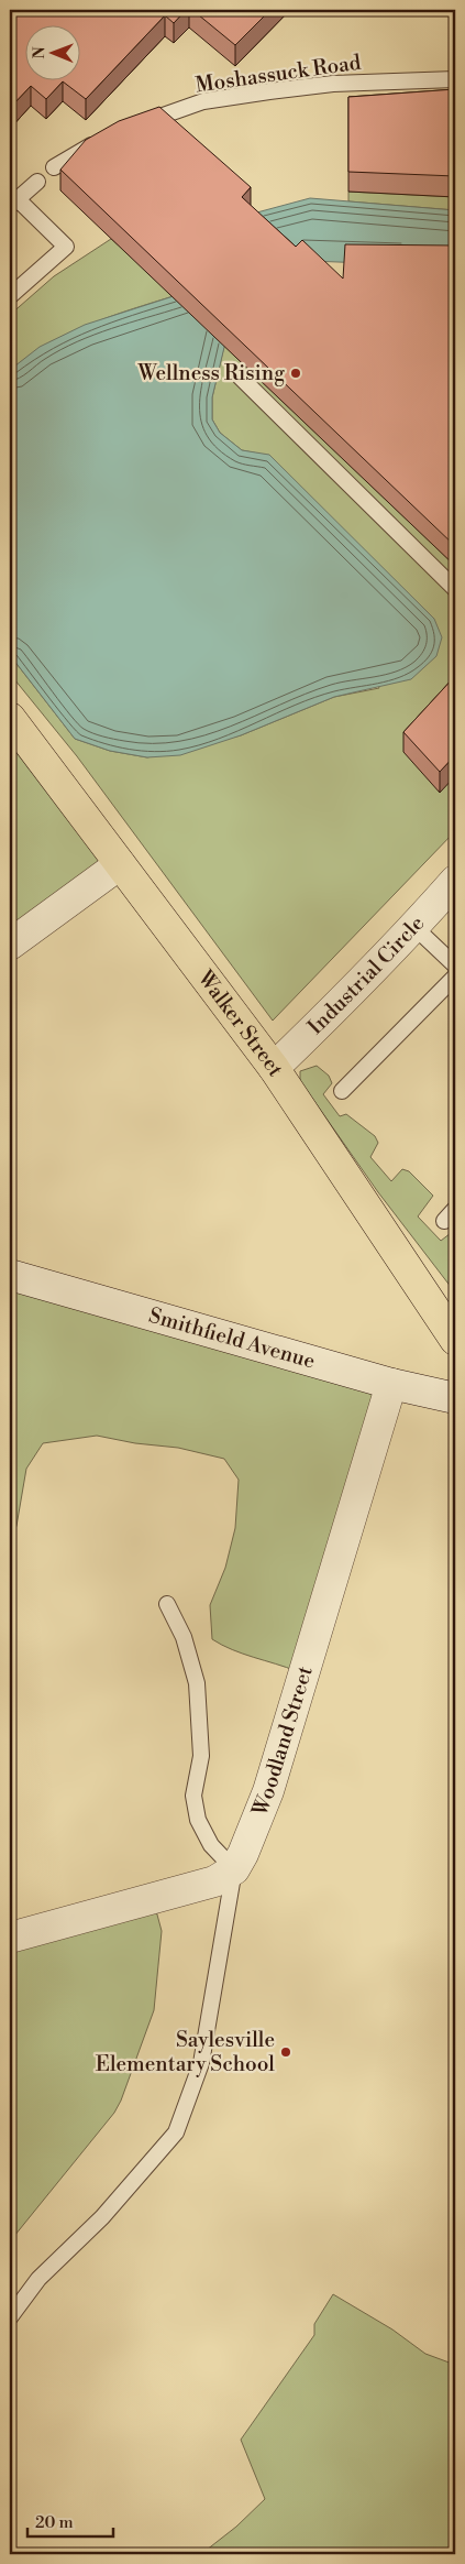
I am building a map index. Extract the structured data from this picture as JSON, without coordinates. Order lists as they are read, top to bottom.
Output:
{
  "streets": {
    "main road": ["Walker Street"],
    "street": ["Industrial Circle", "Smithfield Avenue", "Woodland Street"],
    "lane": ["Moshassuck Road"]
  },
  "crossings": [
    ["Industrial Circle", "Walker Street"],
    ["Smithfield Avenue", "Woodland Street"]
  ],
  "places": ["Wellness Rising", "Saylesville Elementary School"],
  "scale_bar": "20 m",
  "north": "left"
}
